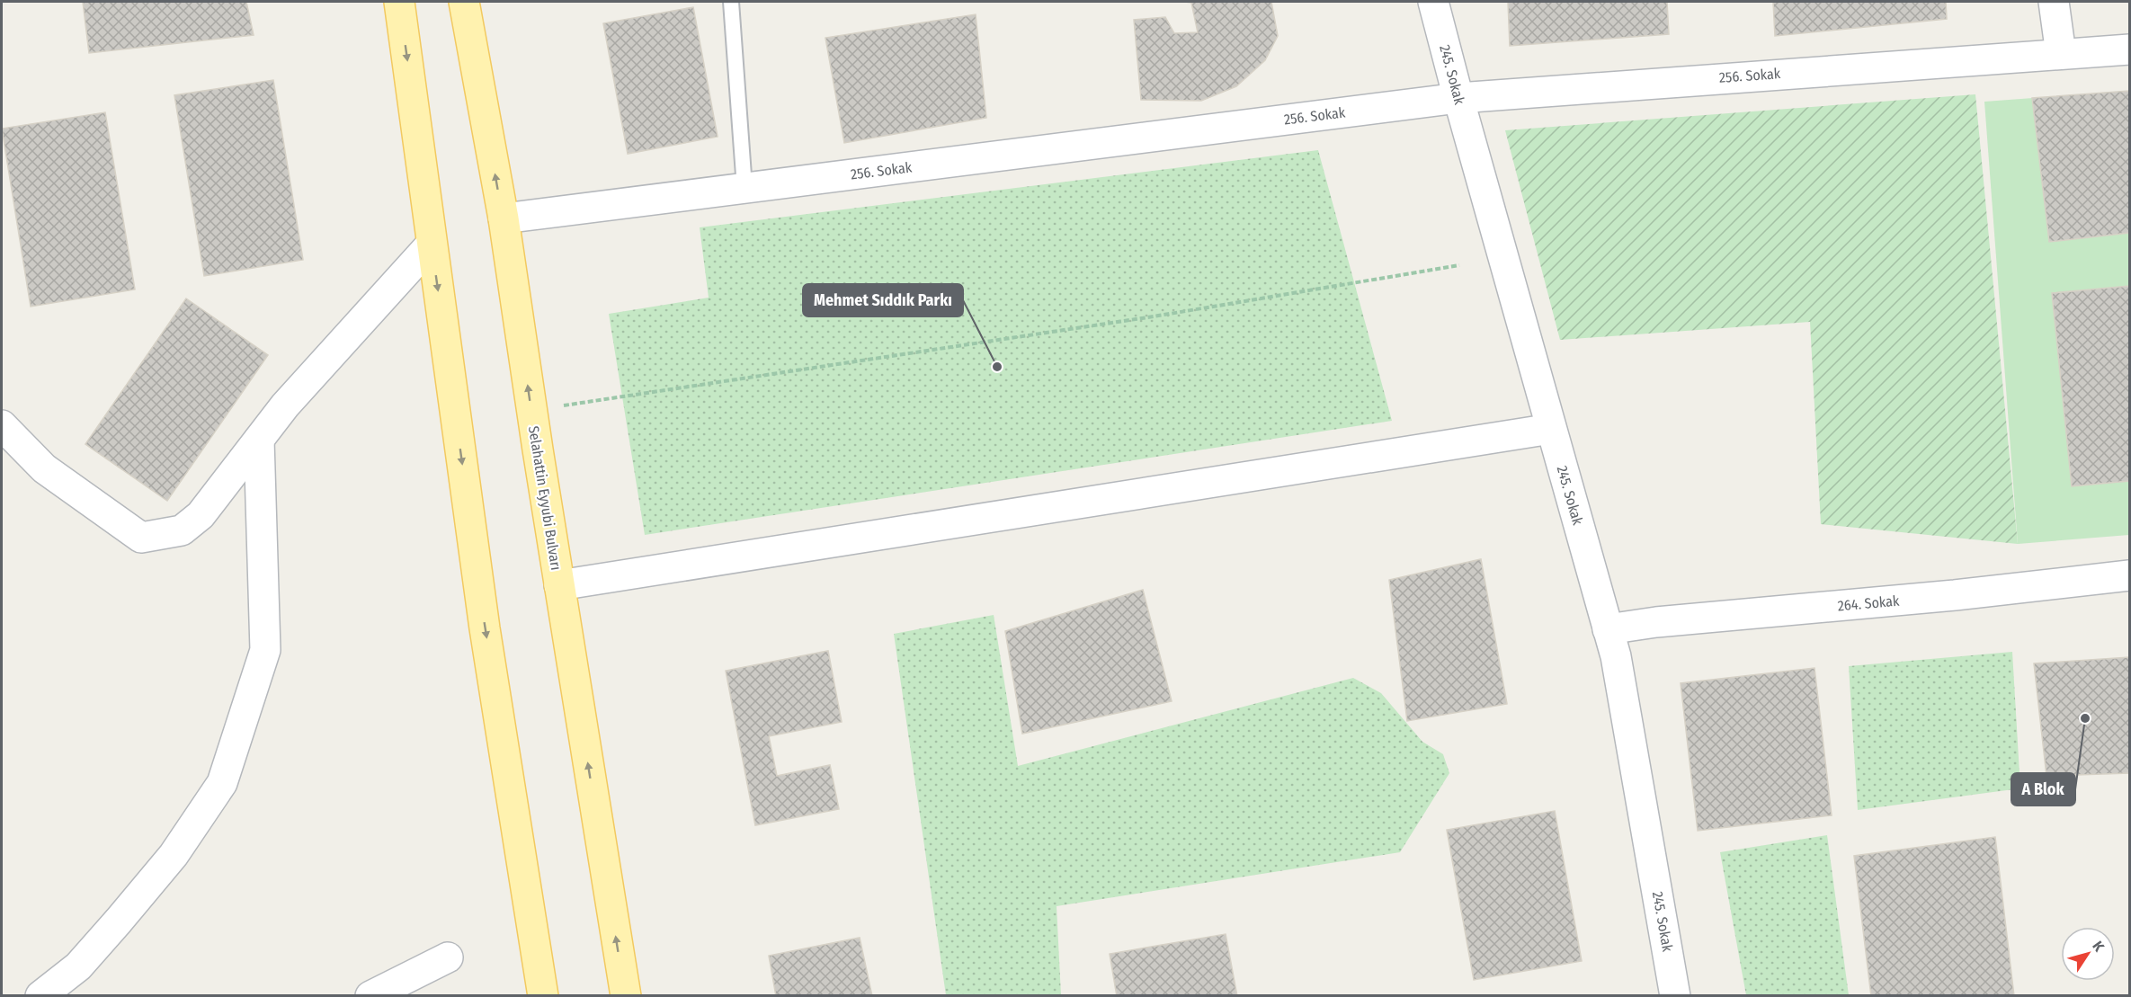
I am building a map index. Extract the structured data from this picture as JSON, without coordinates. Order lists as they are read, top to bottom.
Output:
{
  "streets": {
    "main road": ["Selahattin Eyyubi Bulvarı"],
    "street": ["245. Sokak", "256. Sokak", "264. Sokak"]
  },
  "crossings": [
    ["245. Sokak", "256. Sokak"],
    ["245. Sokak", "264. Sokak"],
    ["256. Sokak", "Selahattin Eyyubi Bulvarı"]
  ],
  "places": ["Mehmet Sıddık Parkı", "A Blok"],
  "north": "top right"
}
